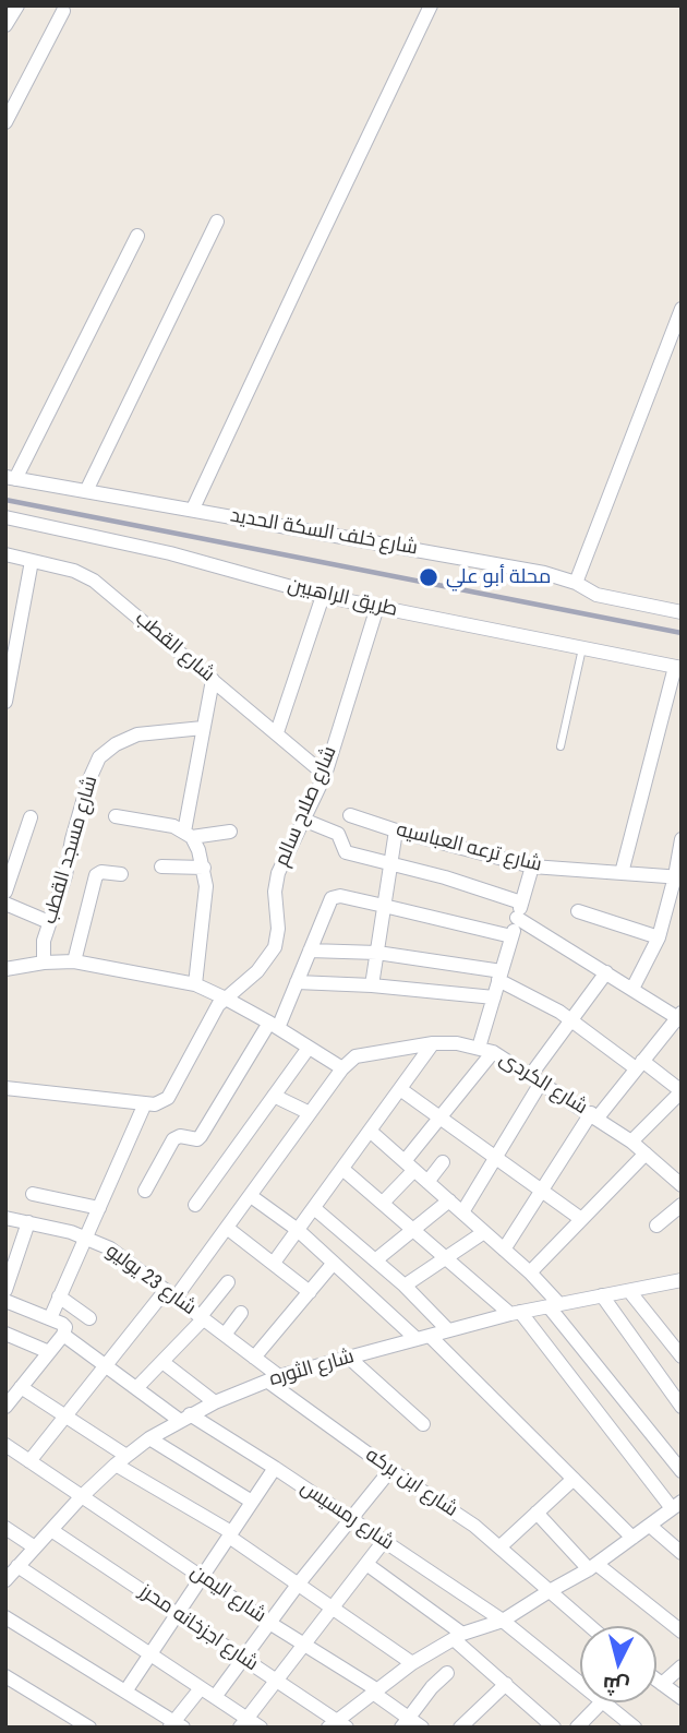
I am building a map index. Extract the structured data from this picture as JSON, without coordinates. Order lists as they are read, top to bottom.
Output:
{
  "streets": {
    "street": [
      "شارع خلف السكة الحديد",
      "طريق الراهبين",
      "شارع القطب",
      "شارع صلاح سالم",
      "شارع ترعه العباسيه",
      "شارع مسجد القطب",
      "شارع الكردى",
      "شارع 23 يوليو",
      "شارع الثوره",
      "شارع ابن بركه",
      "شارع رمسيس",
      "شارع اليمن",
      "شارع اجزخانه محرز"
    ]
  },
  "crossings": [
    ["طريق الراهبين", "شارع صلاح سالم"],
    ["شارع القطب", "شارع صلاح سالم"],
    ["شارع 23 يوليو", "شارع الثوره"],
    ["شارع 23 يوليو", "شارع ابن بركه"],
    ["شارع الثوره", "شارع ابن بركه"],
    ["شارع الثوره", "شارع رمسيس"],
    ["شارع الثوره", "شارع اليمن"],
    ["شارع الثوره", "شارع اجزخانه محرز"]
  ],
  "places": ["محلة أبو علي"],
  "north": "bottom"
}
